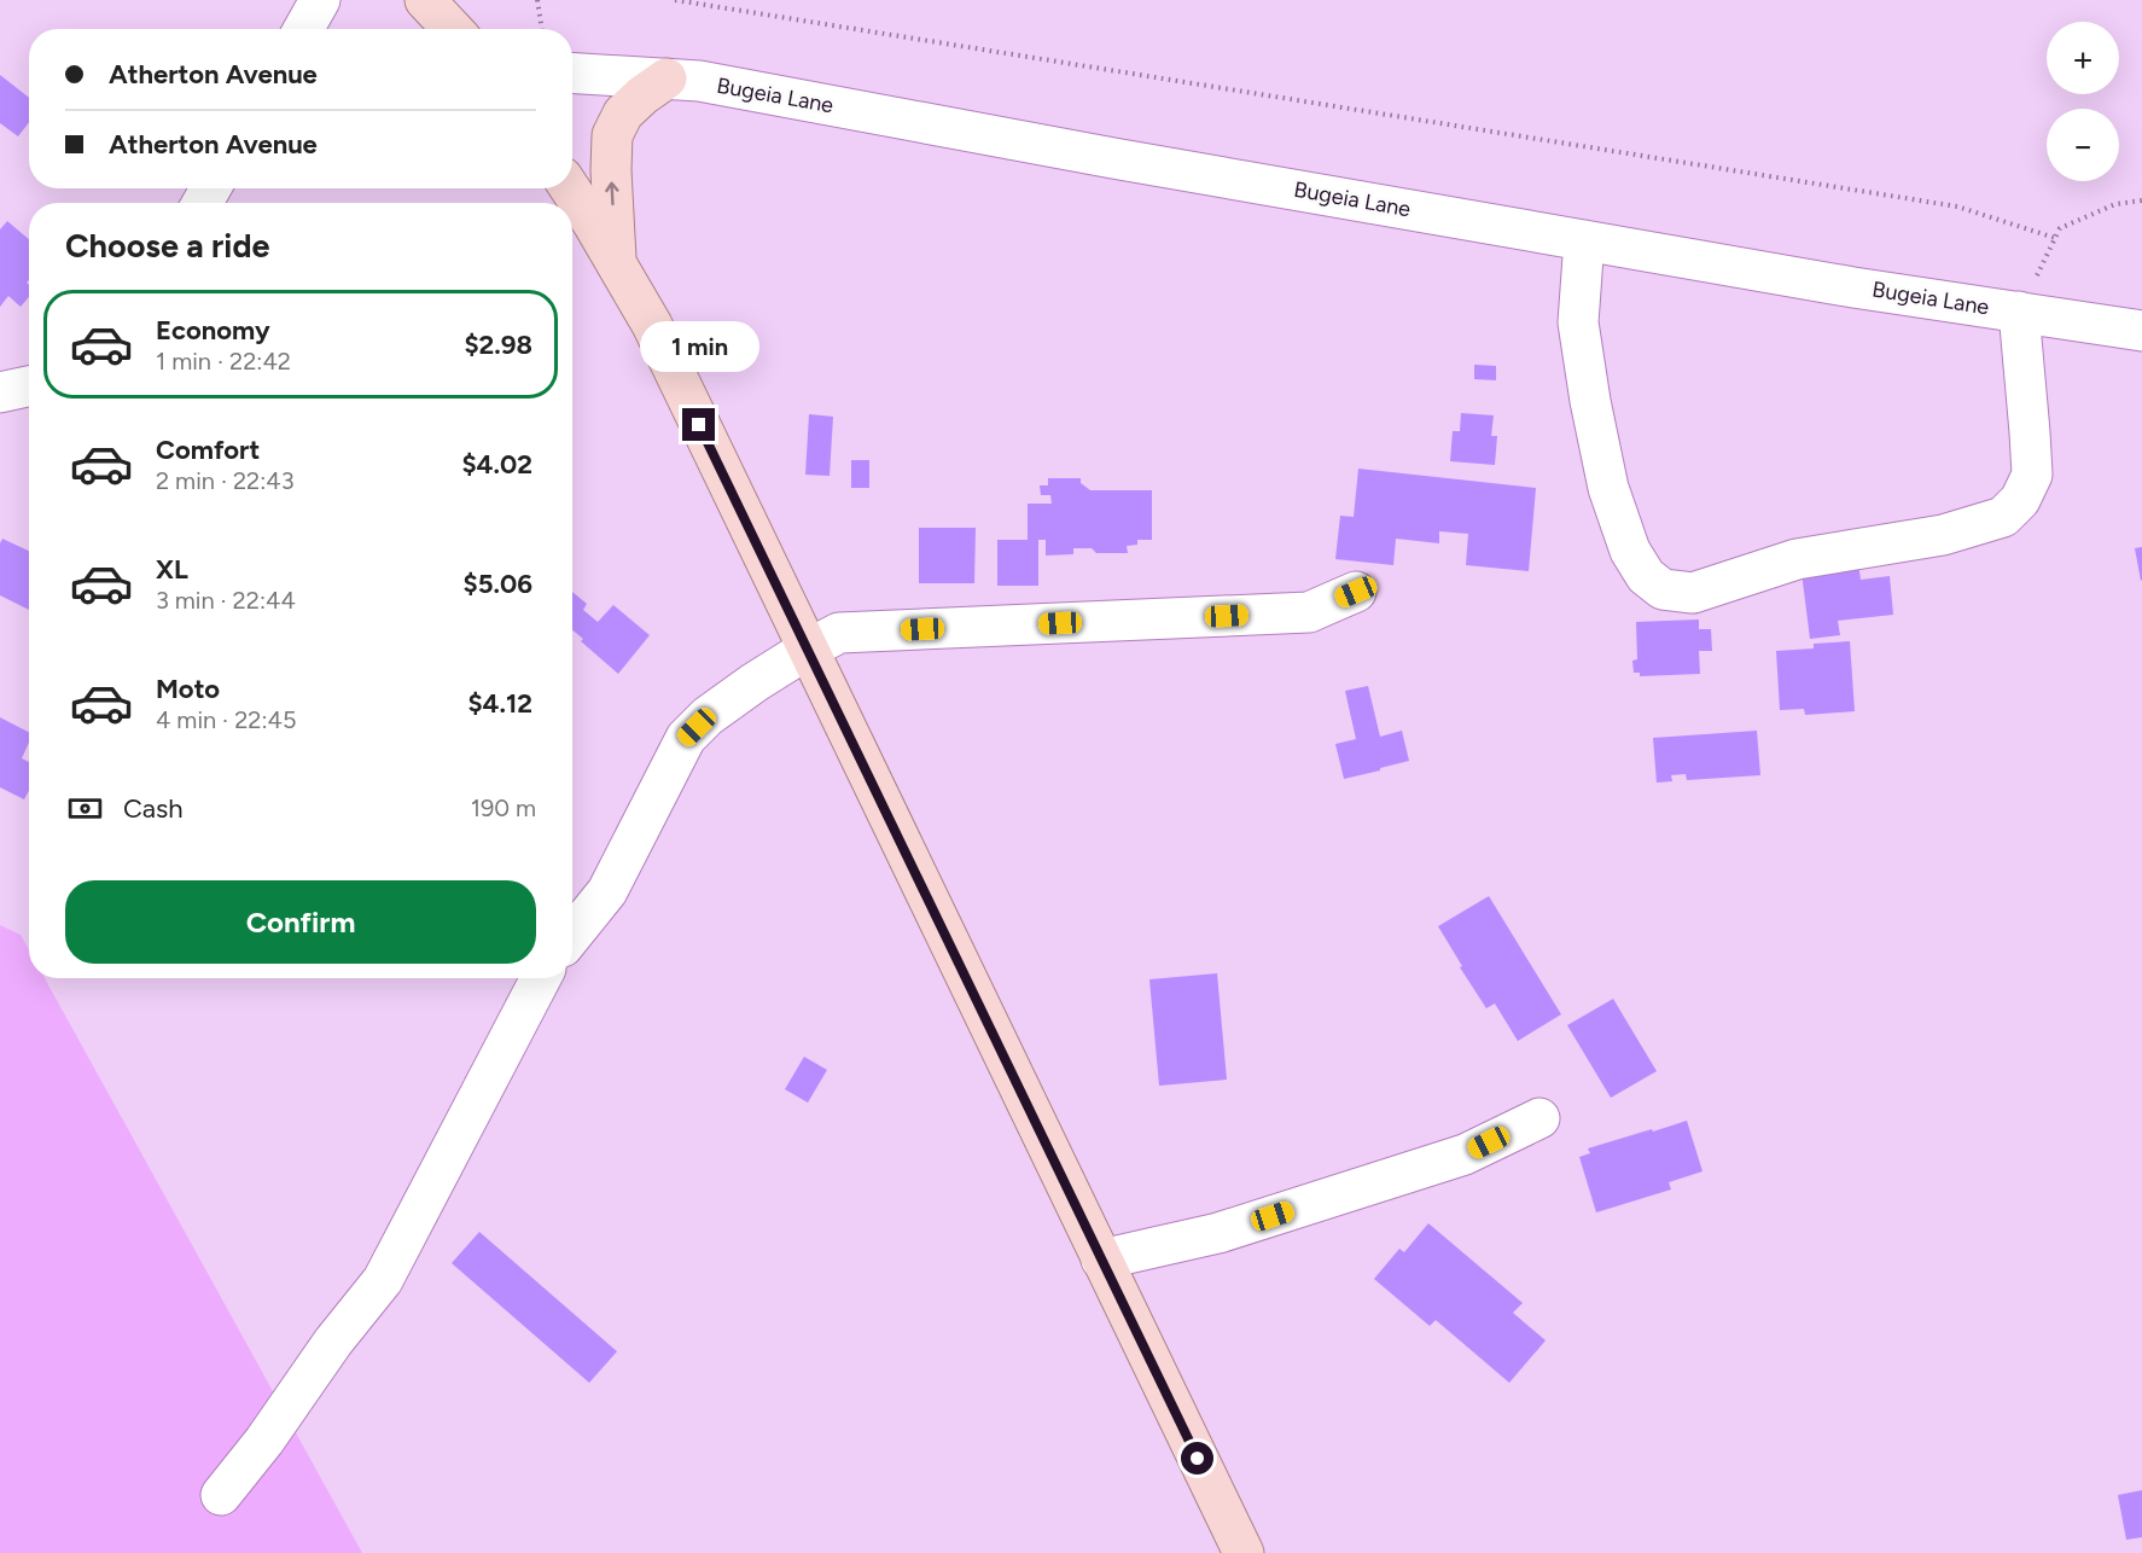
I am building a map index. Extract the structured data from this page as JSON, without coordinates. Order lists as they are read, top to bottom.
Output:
{
  "streets": {
    "street": ["Bugeia Lane"]
  },
  "page": {
    "map_buttons": ["+", "−"],
    "banner": ["Atherton Avenue", "Atherton Avenue"],
    "heading": "Choose a ride",
    "list": [
      {
        "name": "Economy",
        "note": "1 min · 22:42",
        "value": "$2.98"
      },
      {
        "name": "Comfort",
        "note": "2 min · 22:43",
        "value": "$4.02"
      },
      {
        "name": "XL",
        "note": "3 min · 22:44",
        "value": "$5.06"
      },
      {
        "name": "Moto",
        "note": "4 min · 22:45",
        "value": "$4.12"
      }
    ],
    "bubble": "1 min",
    "pay": ["Cash", "190 m"],
    "buttons": "Confirm"
  }
}
